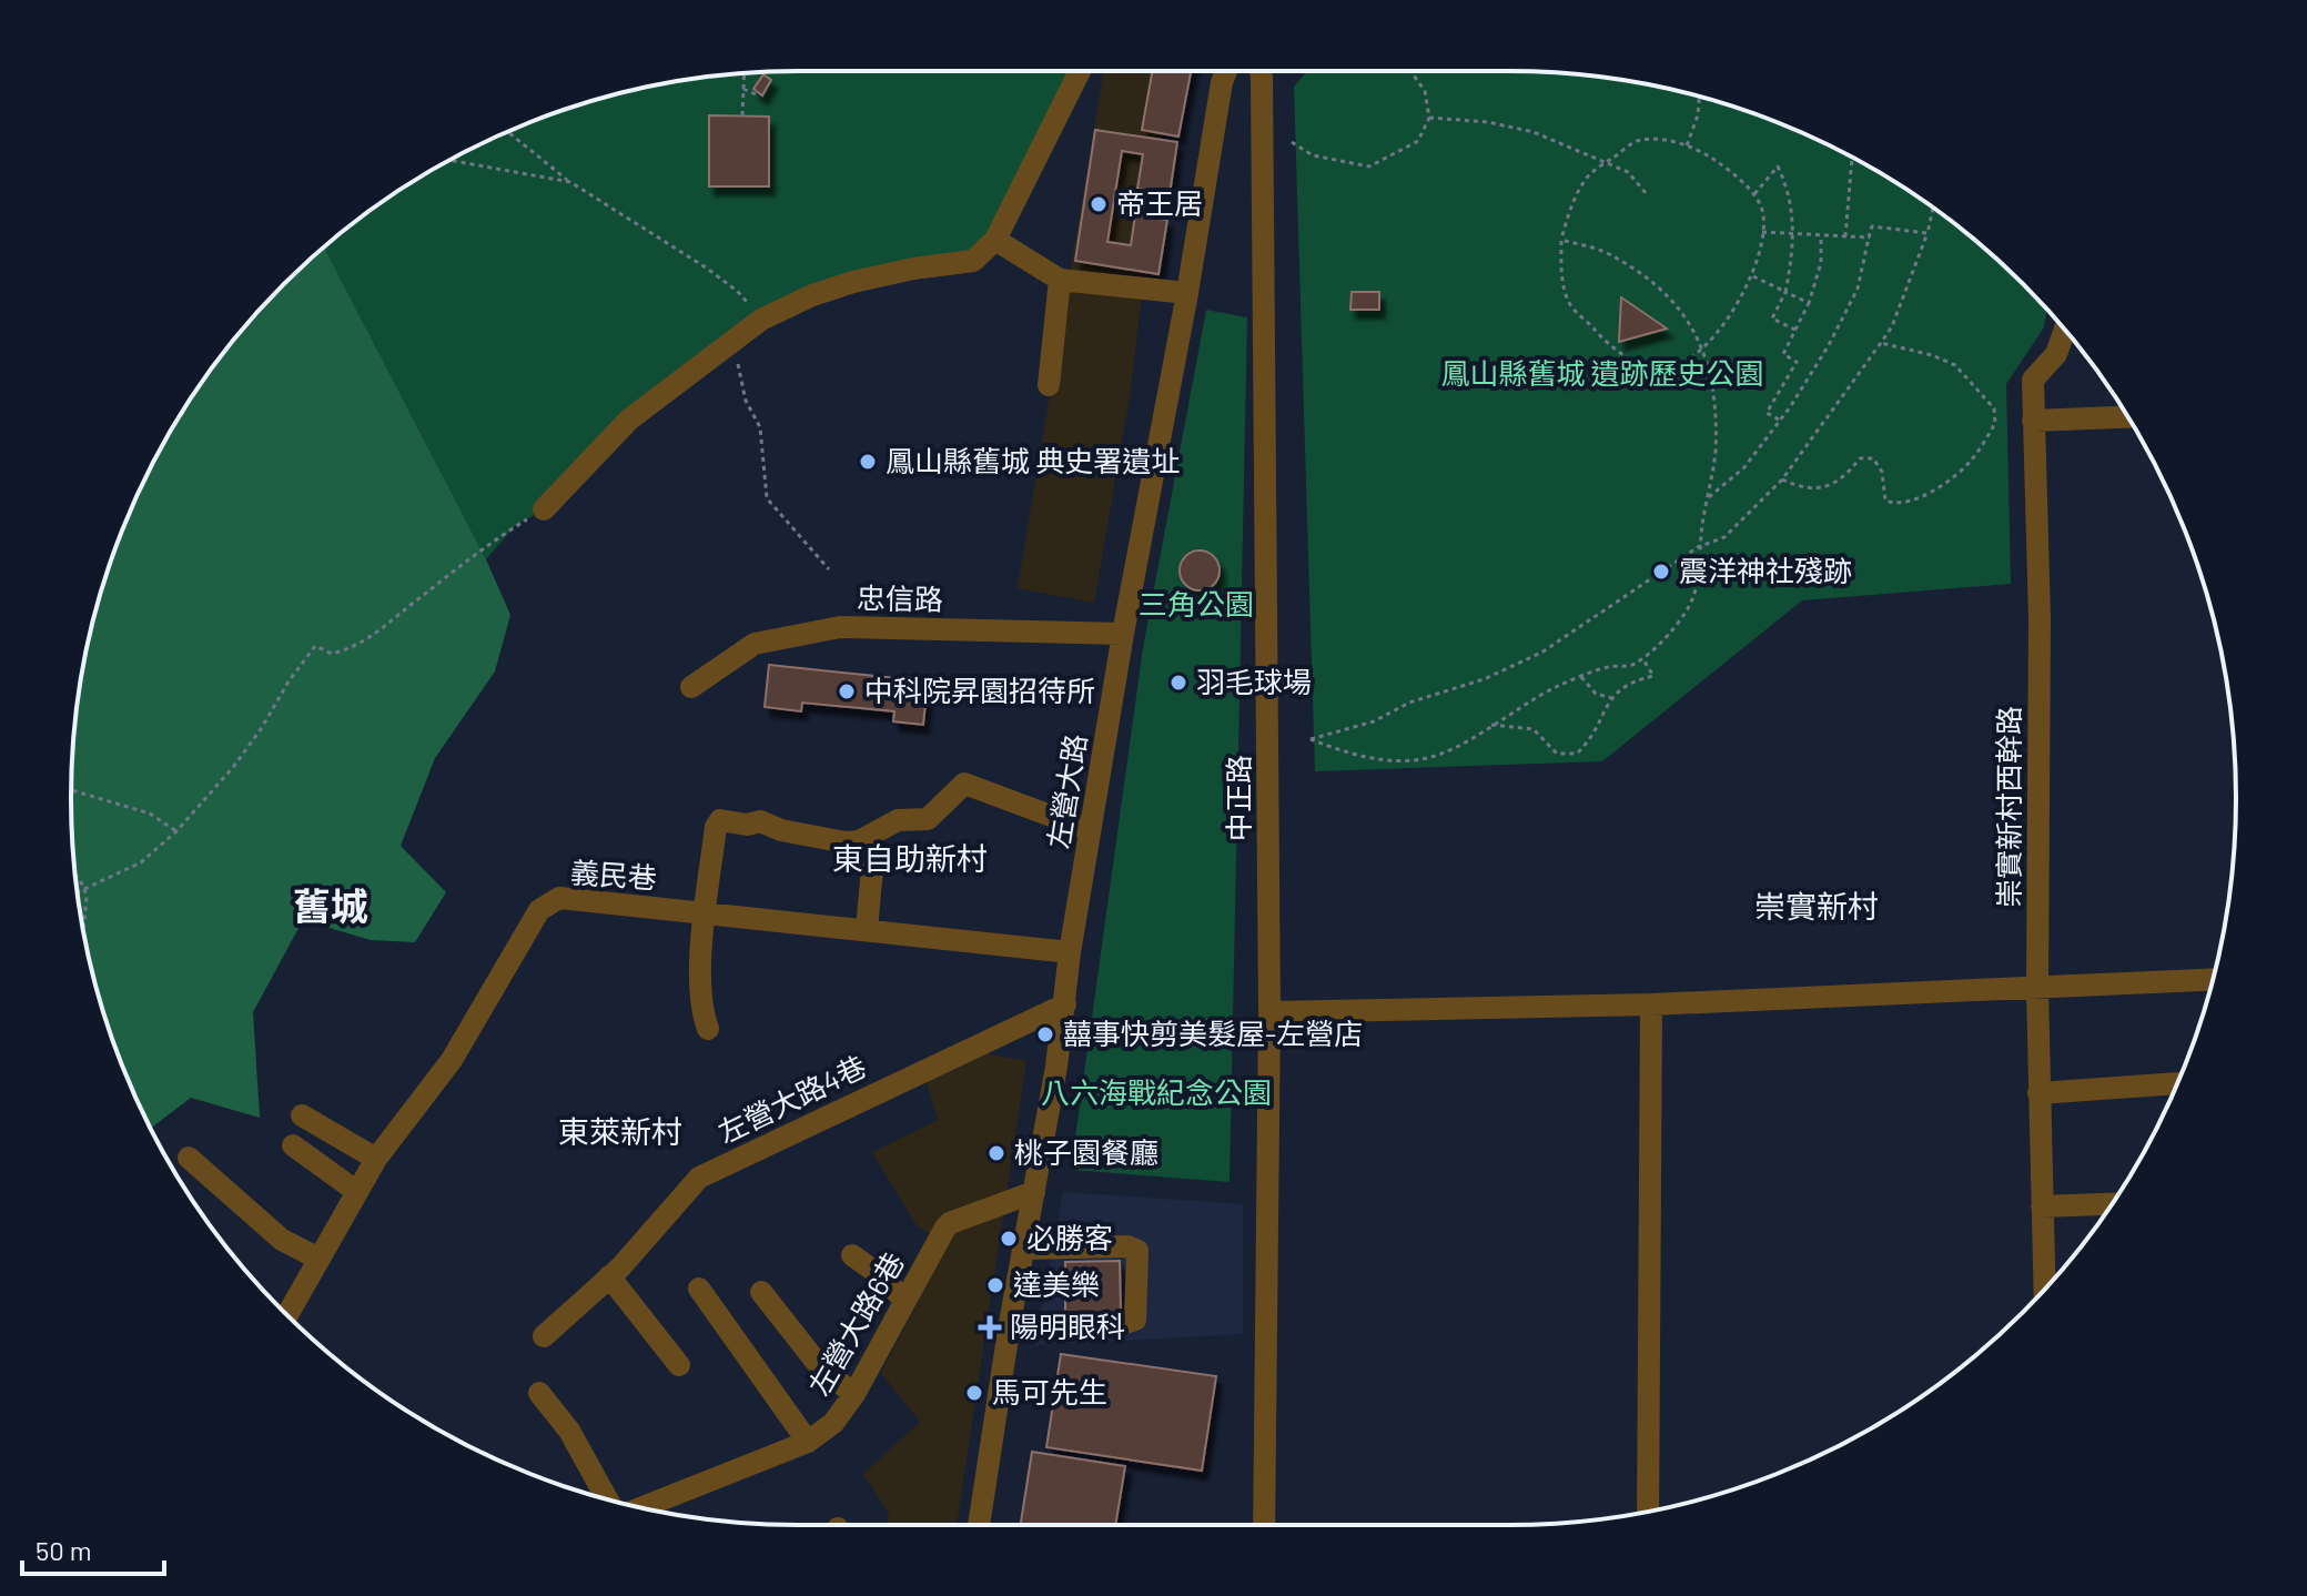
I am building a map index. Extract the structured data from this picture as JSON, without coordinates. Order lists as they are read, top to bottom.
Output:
{
  "streets": {
    "street": [
      "忠信路",
      "左營大路",
      "中正路",
      "崇實新村西幹路",
      "義民巷",
      "左營大路4巷",
      "左營大路6巷"
    ]
  },
  "crossings": [
    ["忠信路", "左營大路"],
    ["左營大路", "義民巷"],
    ["左營大路", "左營大路4巷"],
    ["左營大路", "左營大路6巷"]
  ],
  "districts": [
    "東自助新村",
    "舊城",
    "崇實新村",
    "東萊新村"
  ],
  "parks": ["鳳山縣舊城 遺跡歷史公園", "三角公園", "八六海戰紀念公園"],
  "places": {
    "other": [
      "帝王居",
      "鳳山縣舊城 典史署遺址",
      "震洋神社殘跡",
      "羽毛球場",
      "中科院昇園招待所",
      "囍事快剪美髮屋-左營店",
      "桃子園餐廳",
      "必勝客",
      "達美樂",
      "馬可先生"
    ],
    "health": ["陽明眼科"]
  },
  "scale_bar": "50 m"
}
